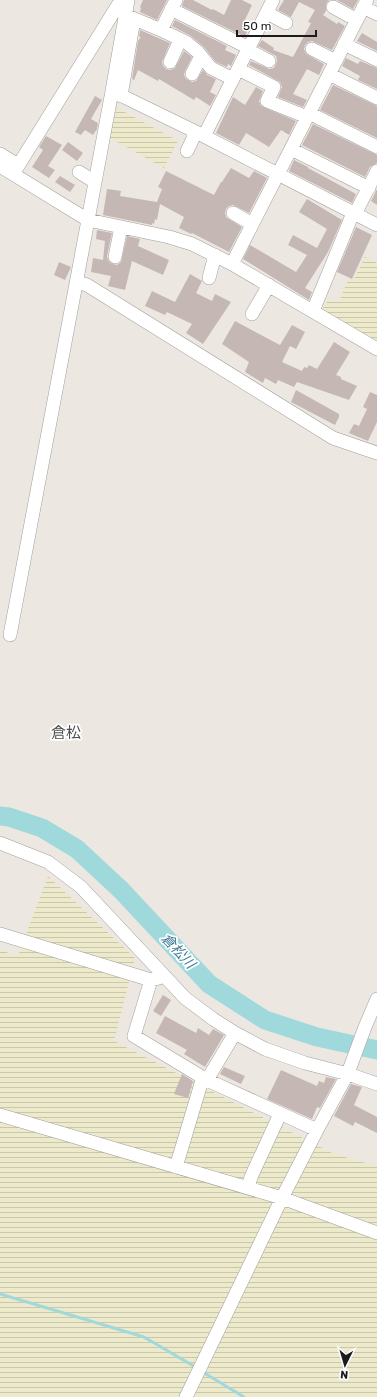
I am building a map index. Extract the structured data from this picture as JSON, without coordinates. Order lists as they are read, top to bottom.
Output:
{
  "districts": ["倉松"],
  "water": ["倉松川"],
  "scale_bar": "50 m",
  "north": "bottom"
}
